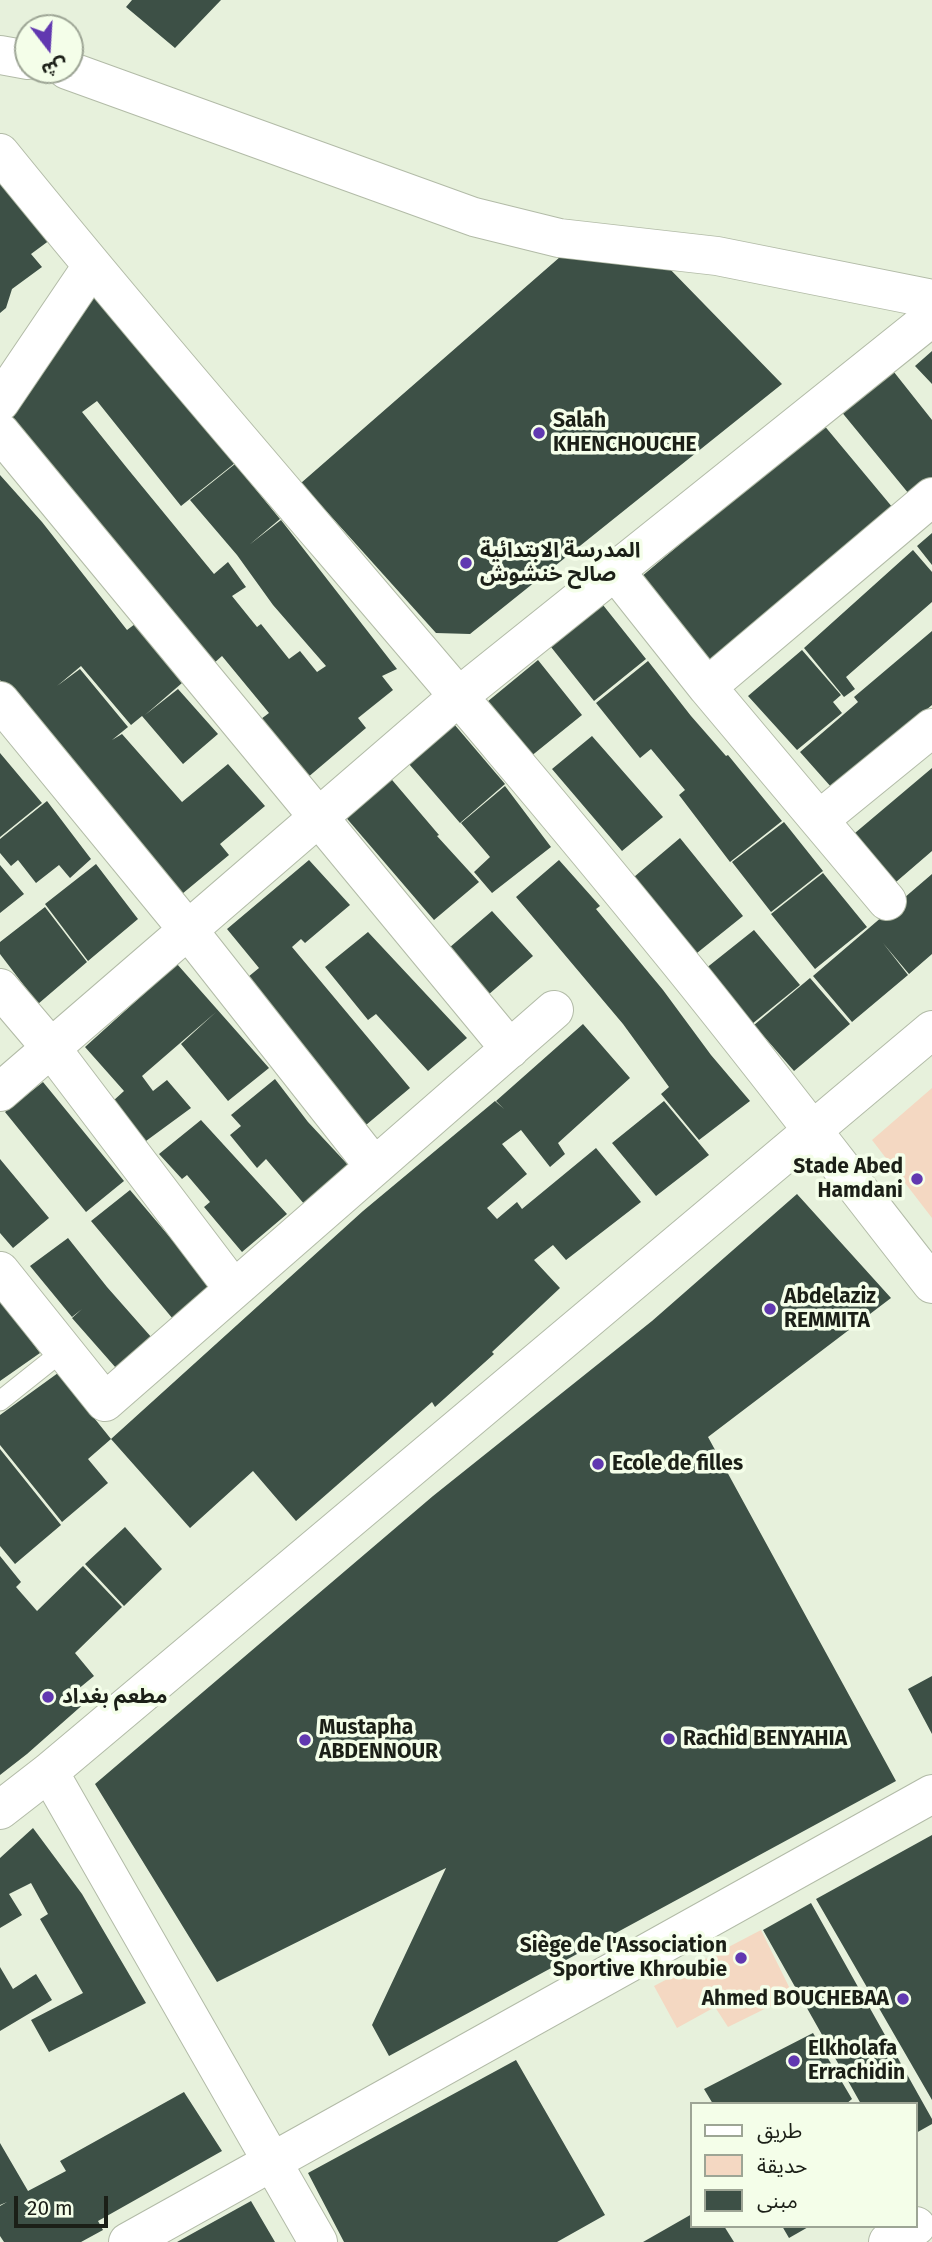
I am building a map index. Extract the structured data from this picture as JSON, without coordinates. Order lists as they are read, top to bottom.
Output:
{
  "places": [
    "Salah KHENCHOUCHE",
    "المدرسة الابتدائية صالح خنشوش",
    "Stade Abed Hamdani",
    "Abdelaziz REMMITA",
    "Ecole de filles",
    "مطعم بغداد",
    "Rachid BENYAHIA",
    "Mustapha ABDENNOUR",
    "Siège de l'Association Sportive Khroubie",
    "Ahmed BOUCHEBAA",
    "Elkholafa Errachidin"
  ],
  "legend": ["طريق", "حديقة", "مبنى"],
  "scale_bar": "20 m",
  "north": "bottom"
}
